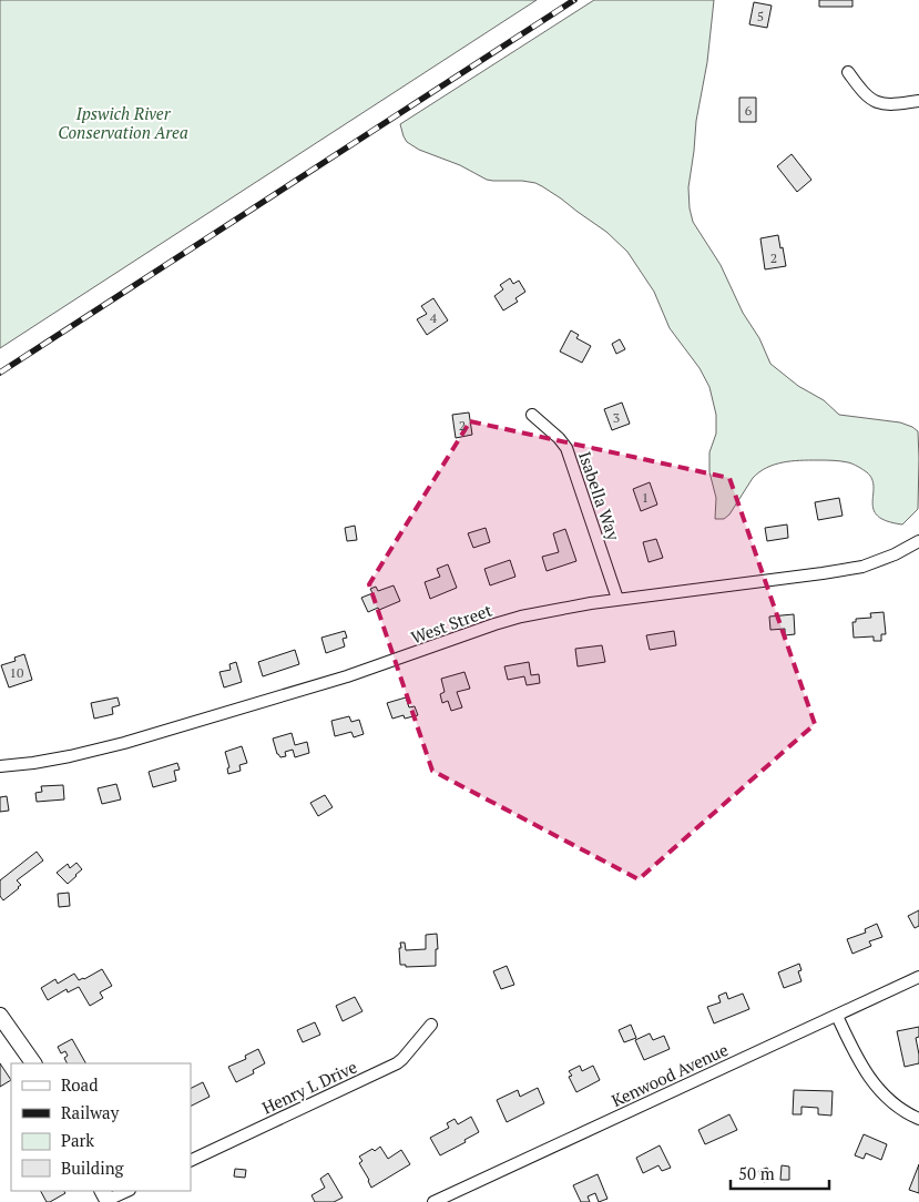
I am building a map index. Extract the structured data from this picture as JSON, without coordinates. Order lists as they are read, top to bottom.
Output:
{
  "streets": {
    "street": [
      "Isabella Way",
      "West Street",
      "Kenwood Avenue",
      "Henry L Drive"
    ]
  },
  "crossings": [
    ["Isabella Way", "West Street"]
  ],
  "parks": ["Ipswich River Conservation Area"],
  "house_numbers": [
    "5",
    "6",
    "2",
    "4",
    "3",
    "2",
    "1",
    "10"
  ],
  "legend": [
    "Road",
    "Railway",
    "Park",
    "Building"
  ],
  "scale_bar": "50 m"
}
